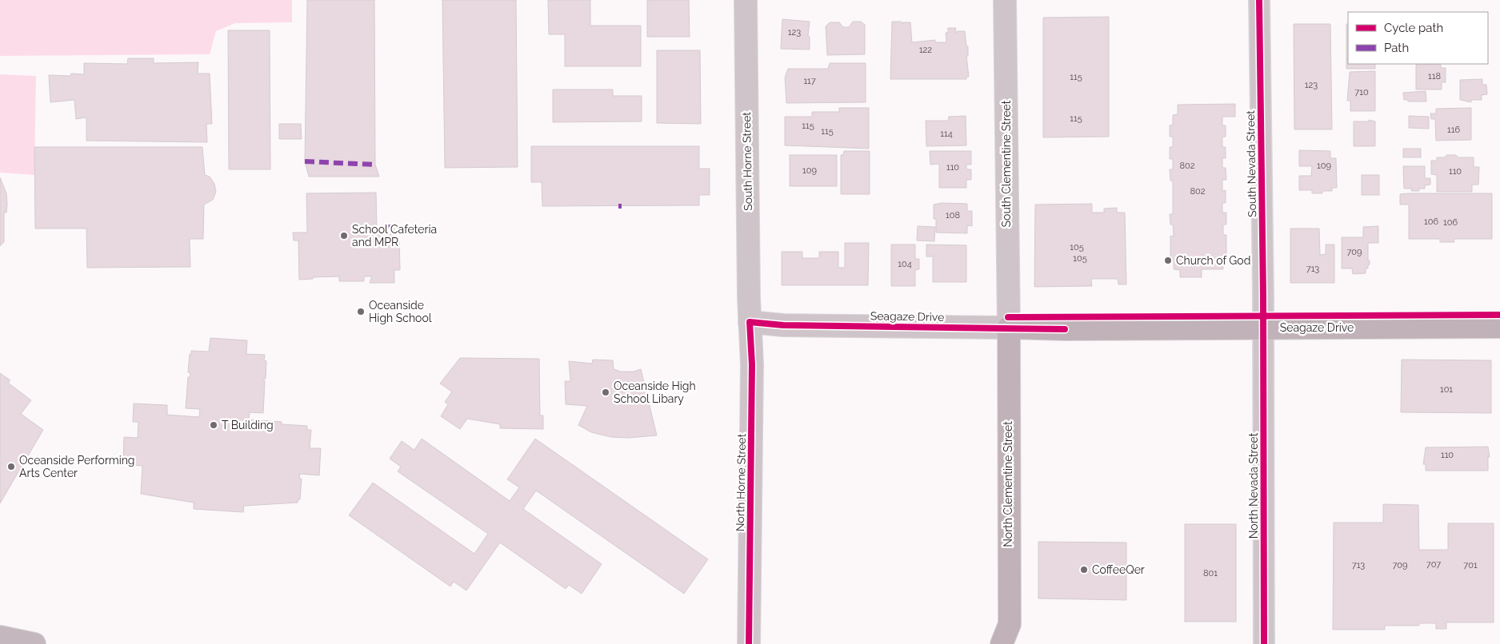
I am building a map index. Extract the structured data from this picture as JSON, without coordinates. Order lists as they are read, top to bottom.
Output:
{
  "streets": {
    "main road": ["Seagaze Drive", "North Clementine Street"],
    "street": [
      "South Horne Street",
      "South Clementine Street",
      "South Nevada Street",
      "North Horne Street",
      "North Nevada Street"
    ]
  },
  "crossings": [
    ["South Horne Street", "Seagaze Drive"],
    ["South Horne Street", "North Horne Street"],
    ["South Clementine Street", "Seagaze Drive"],
    ["South Clementine Street", "North Clementine Street"],
    ["South Nevada Street", "Seagaze Drive"],
    ["South Nevada Street", "North Nevada Street"],
    ["Seagaze Drive", "North Horne Street"],
    ["Seagaze Drive", "North Clementine Street"],
    ["Seagaze Drive", "North Nevada Street"]
  ],
  "places": [
    "School Cafeteria and MPR",
    "Church of God",
    "Oceanside High School",
    "Oceanside High School Libary",
    "T Building",
    "Oceanside Performing Arts Center",
    "CoffeeQer"
  ],
  "house_numbers": [
    "123",
    "122",
    "118",
    "115",
    "117",
    "123",
    "710",
    "115",
    "115",
    "116",
    "115",
    "114",
    "802",
    "109",
    "110",
    "109",
    "110",
    "802",
    "108",
    "106",
    "106",
    "105",
    "709",
    "105",
    "104",
    "713",
    "101",
    "110",
    "707",
    "713",
    "709",
    "701",
    "801"
  ],
  "legend": ["Cycle path", "Path"]
}
